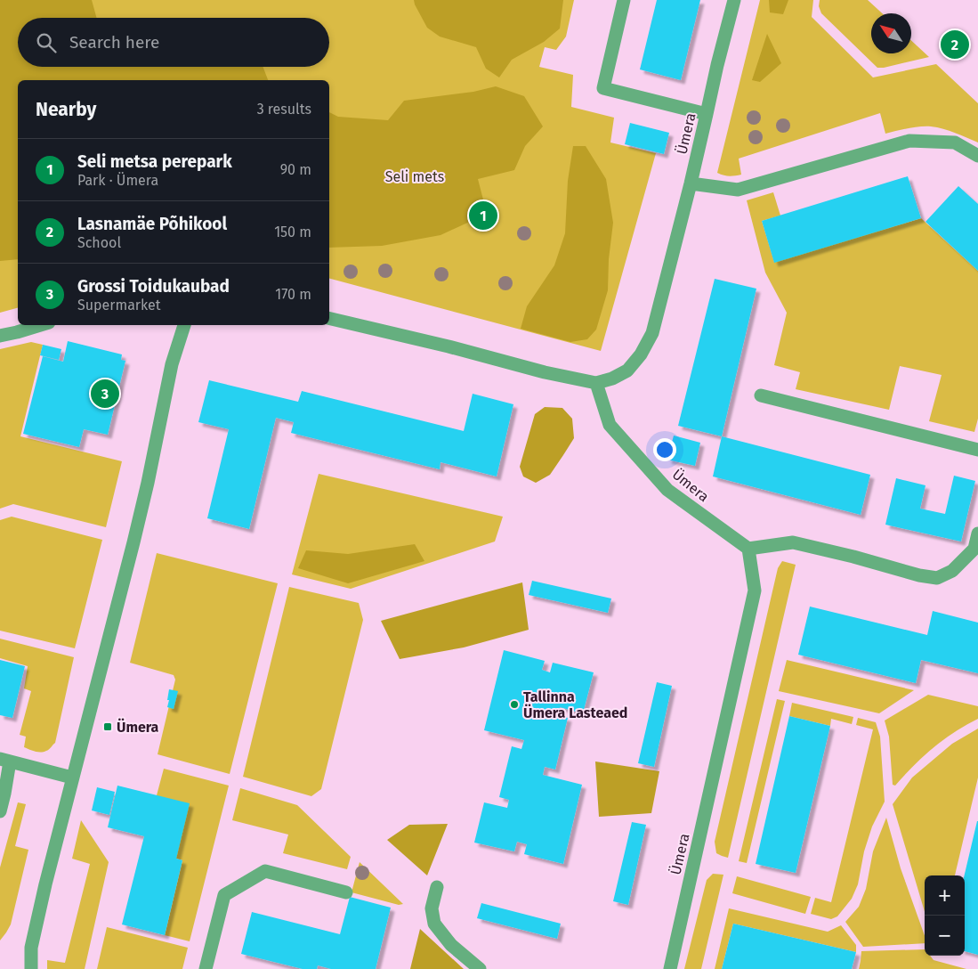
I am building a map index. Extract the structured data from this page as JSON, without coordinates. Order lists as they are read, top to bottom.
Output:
{
  "streets": {
    "street": ["Ümera"]
  },
  "parks": ["Seli mets"],
  "places": {
    "other": ["Tallinna Ümera Lasteaed"],
    "transit": ["Ümera"]
  },
  "north": "top left",
  "page": {
    "search": "Search here",
    "pins": ["2", "1", "3"],
    "heading": ["Nearby", "3 results"],
    "list": [
      {
        "mark": "1",
        "name": "Seli metsa perepark",
        "note": "Park · Ümera",
        "value": "90 m"
      },
      {
        "mark": "2",
        "name": "Lasnamäe Põhikool",
        "note": "School",
        "value": "150 m"
      },
      {
        "mark": "3",
        "name": "Grossi Toidukaubad",
        "note": "Supermarket",
        "value": "170 m"
      }
    ],
    "map_buttons": ["+", "−"]
  }
}
